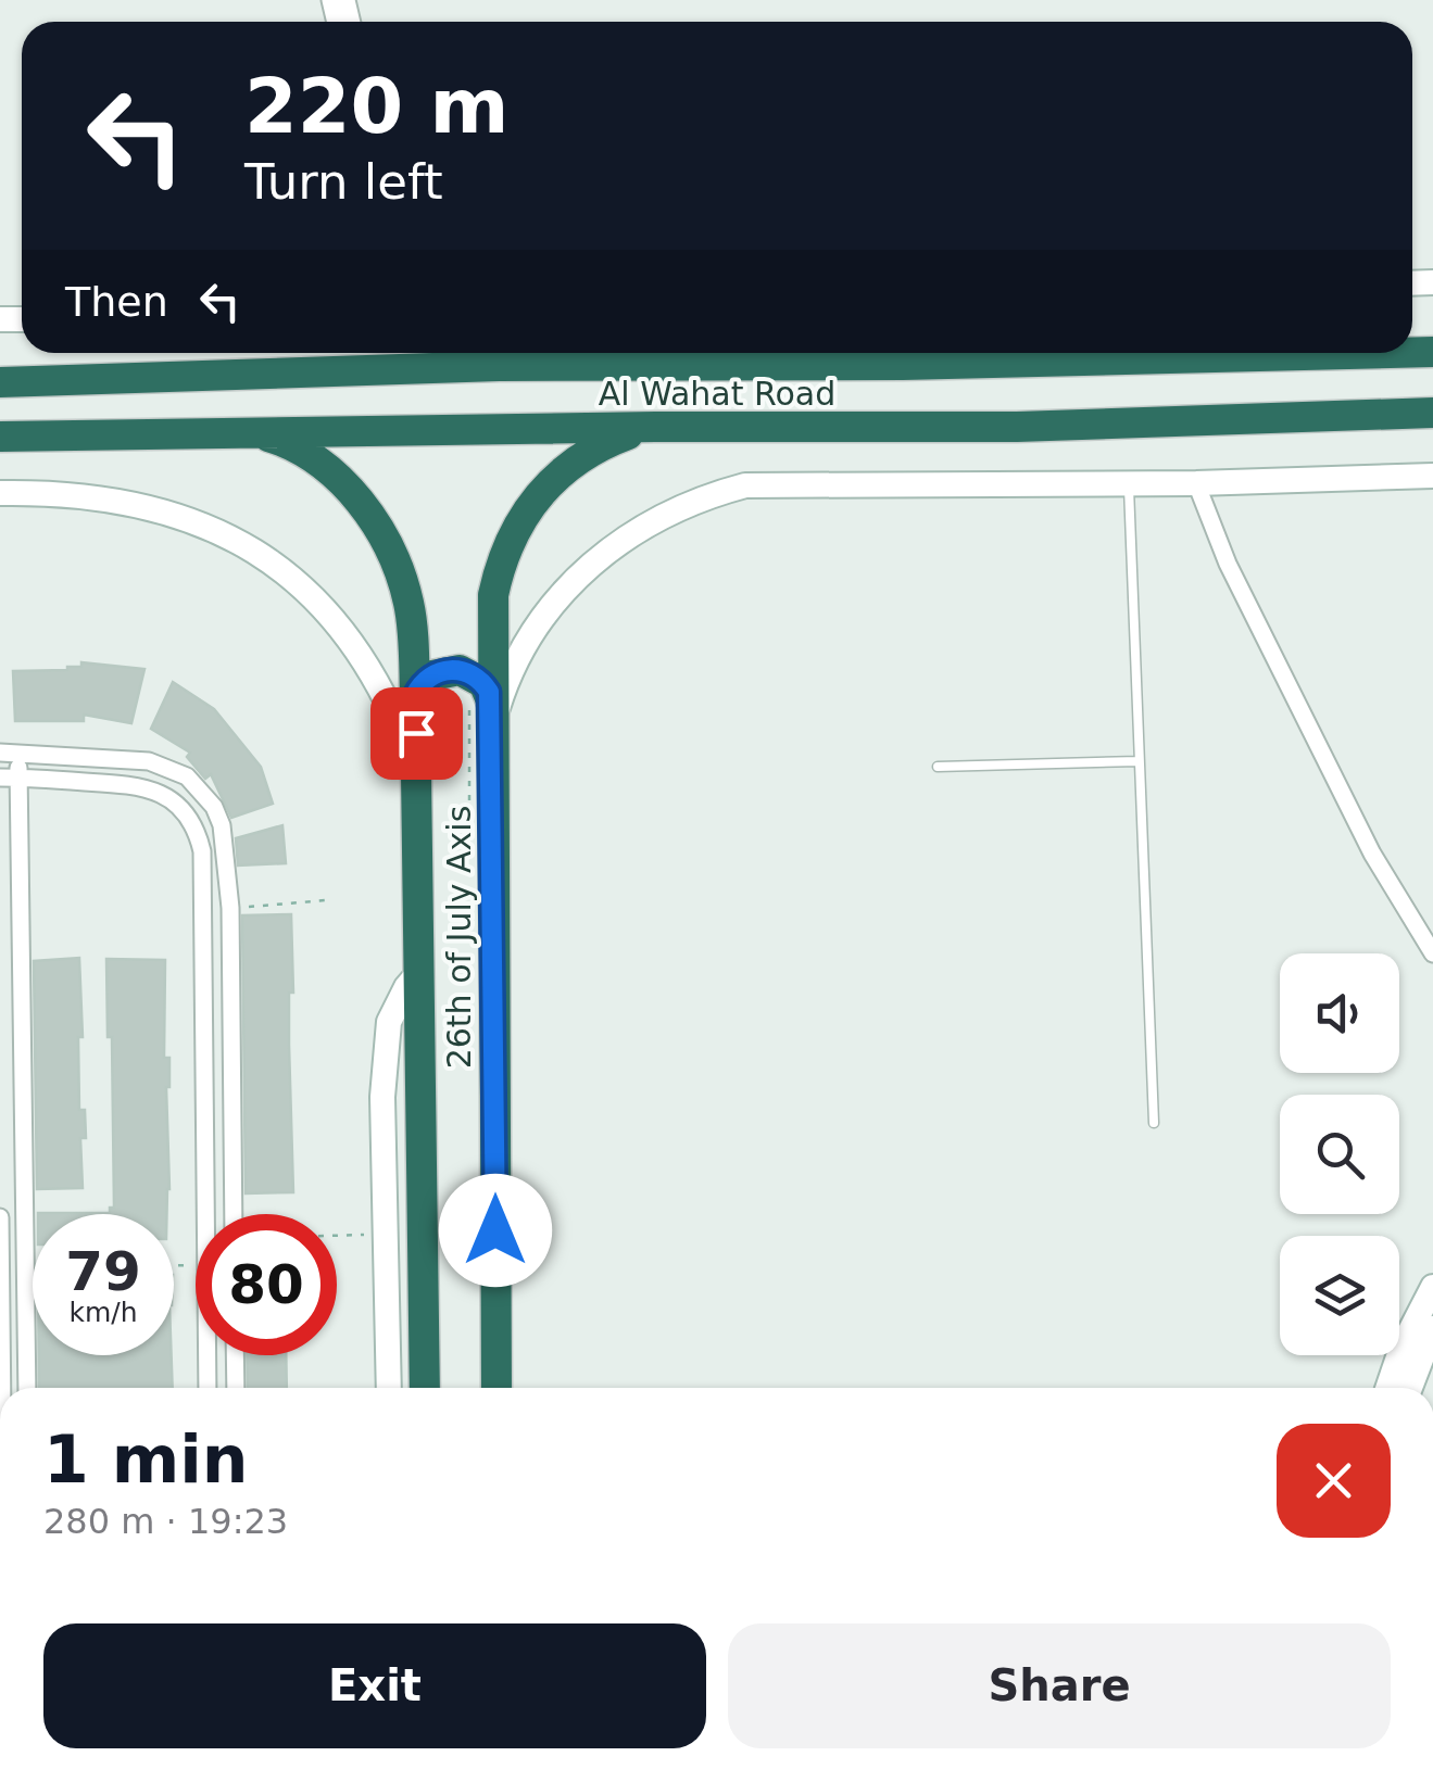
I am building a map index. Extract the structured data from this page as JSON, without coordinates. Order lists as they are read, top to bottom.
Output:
{
  "streets": {
    "highway": ["Al Wahat Road", "26th of July Axis"]
  },
  "crossings": [
    ["Al Wahat Road", "26th of July Axis"]
  ],
  "page": {
    "turn": ["220 m", "Turn left"],
    "then": "Then",
    "speed": "79 km/h",
    "limit": "80",
    "heading": ["1 min", "280 m · 19:23"],
    "buttons": ["Exit", "Share"]
  }
}
